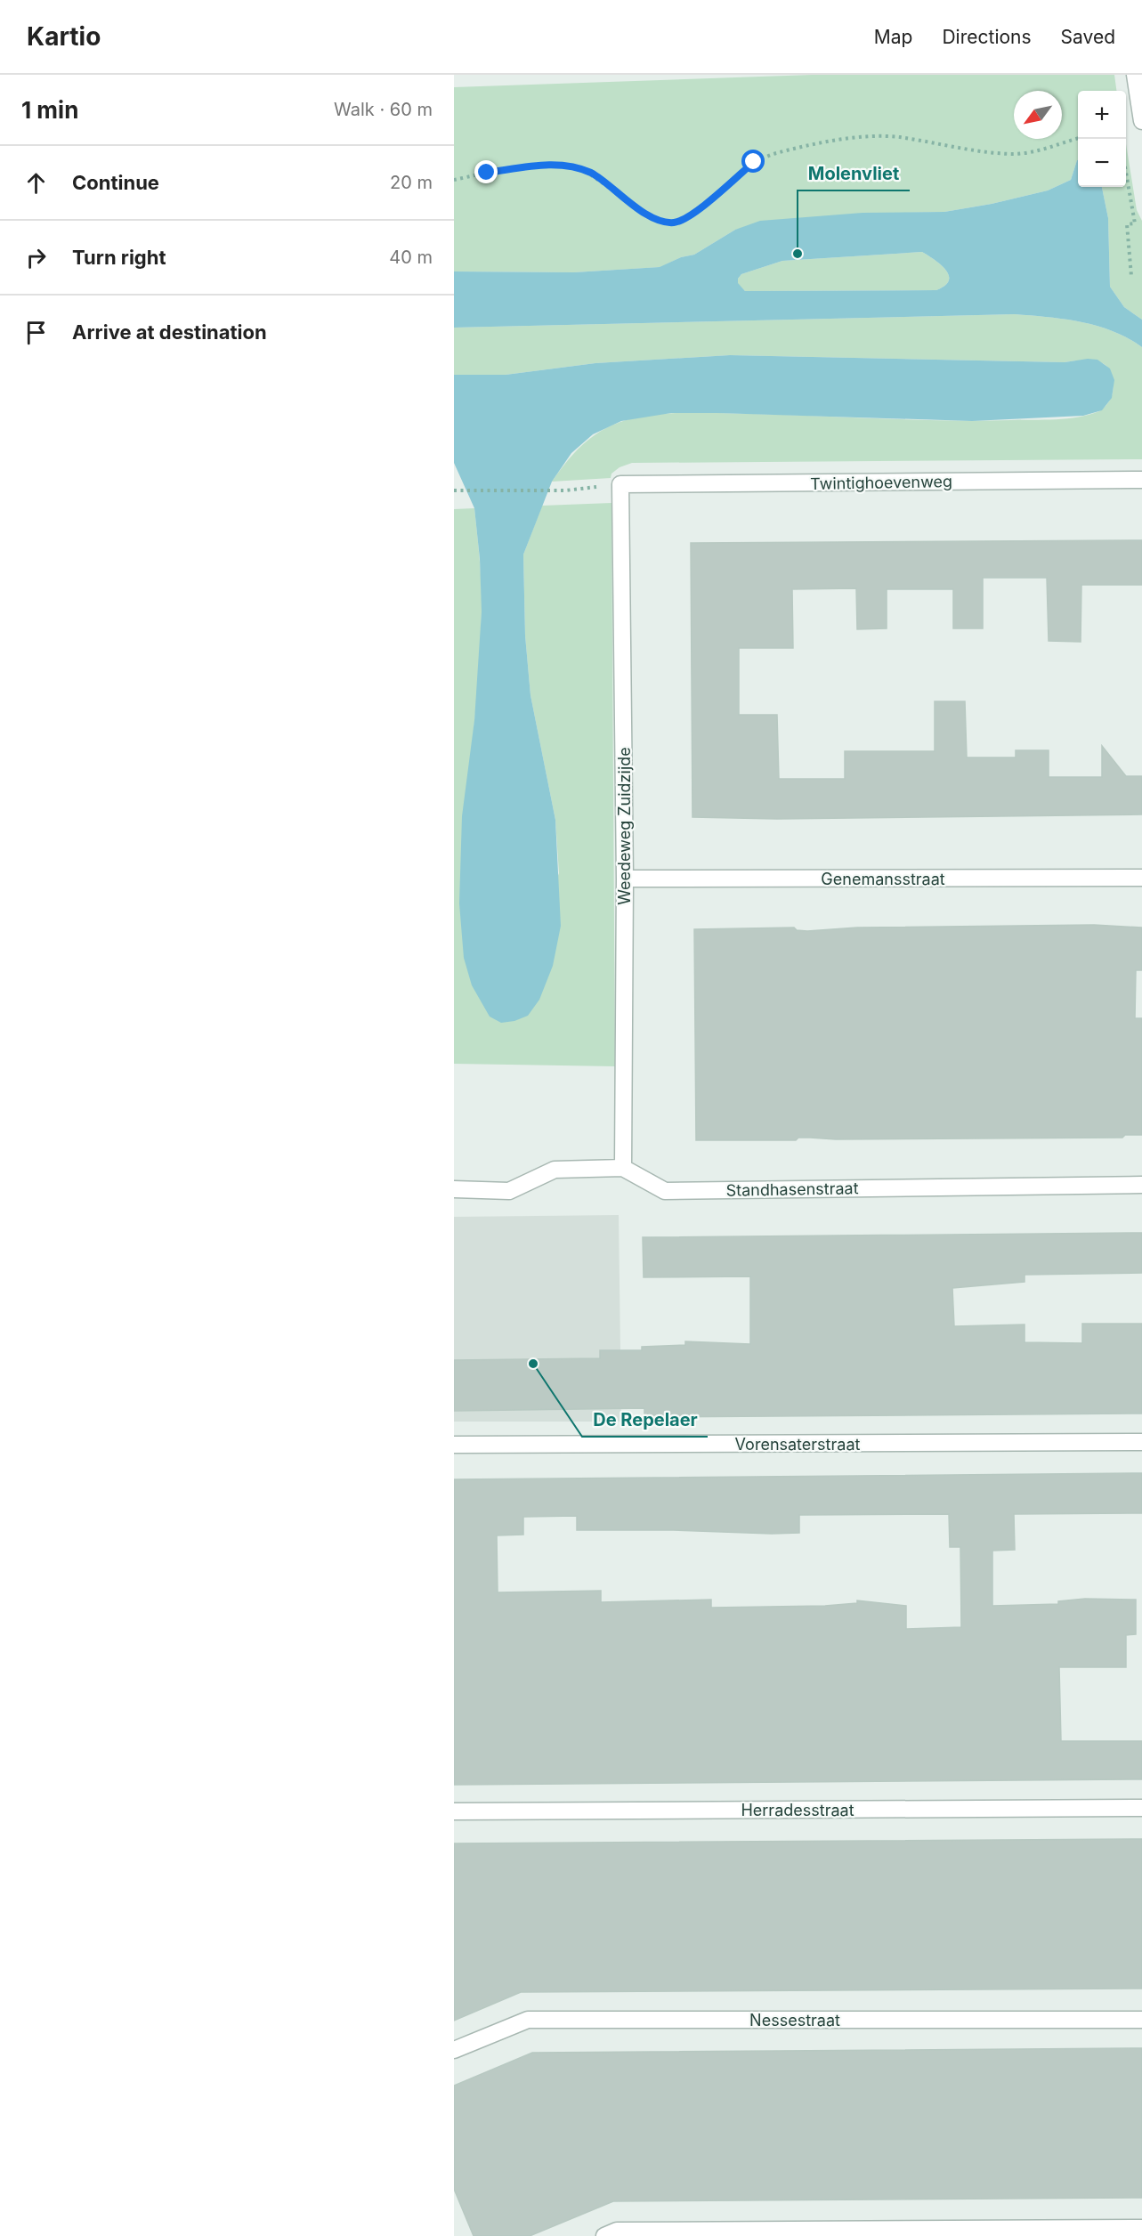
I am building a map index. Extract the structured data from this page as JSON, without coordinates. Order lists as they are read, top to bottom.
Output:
{
  "streets": {
    "street": [
      "Twintighoevenweg",
      "Weedeweg Zuidzijde",
      "Genemansstraat",
      "Standhasenstraat",
      "Vorensaterstraat",
      "Herradesstraat",
      "Nessestraat"
    ]
  },
  "crossings": [
    ["Twintighoevenweg", "Weedeweg Zuidzijde"],
    ["Weedeweg Zuidzijde", "Genemansstraat"],
    ["Weedeweg Zuidzijde", "Standhasenstraat"]
  ],
  "places": ["Molenvliet", "De Repelaer"],
  "north": "bottom left",
  "page": {
    "header": "Kartio",
    "nav": ["Map", "Directions", "Saved"],
    "heading": ["1 min", "Walk · 60 m"],
    "map_buttons": ["+", "−"],
    "list": [
      ["Continue", "20 m"],
      ["Turn right", "40 m"],
      "Arrive at destination"
    ]
  }
}
